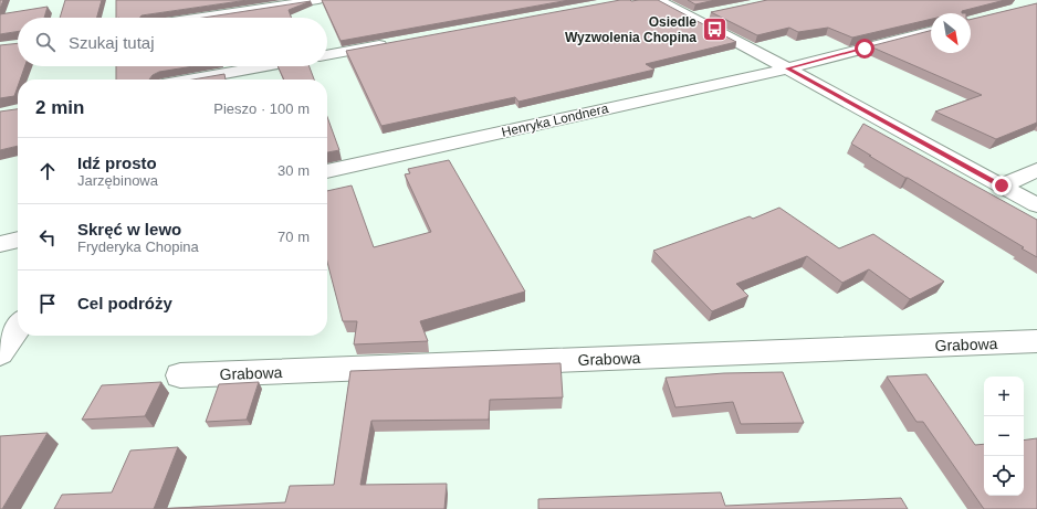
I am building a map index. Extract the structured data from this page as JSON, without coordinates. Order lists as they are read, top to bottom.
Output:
{
  "streets": {
    "street": ["Henryka Londnera", "Grabowa"]
  },
  "places": {
    "bus stop": ["Osiedle Wyzwolenia Chopina"]
  },
  "north": "bottom right",
  "page": {
    "search": "Szukaj tutaj",
    "heading": ["2 min", "Pieszo · 100 m"],
    "list": [
      ["Idź prosto", "Jarzębinowa", "30 m"],
      ["Skręć w lewo", "Fryderyka Chopina", "70 m"],
      "Cel podróży"
    ],
    "map_buttons": ["+", "−"]
  }
}
